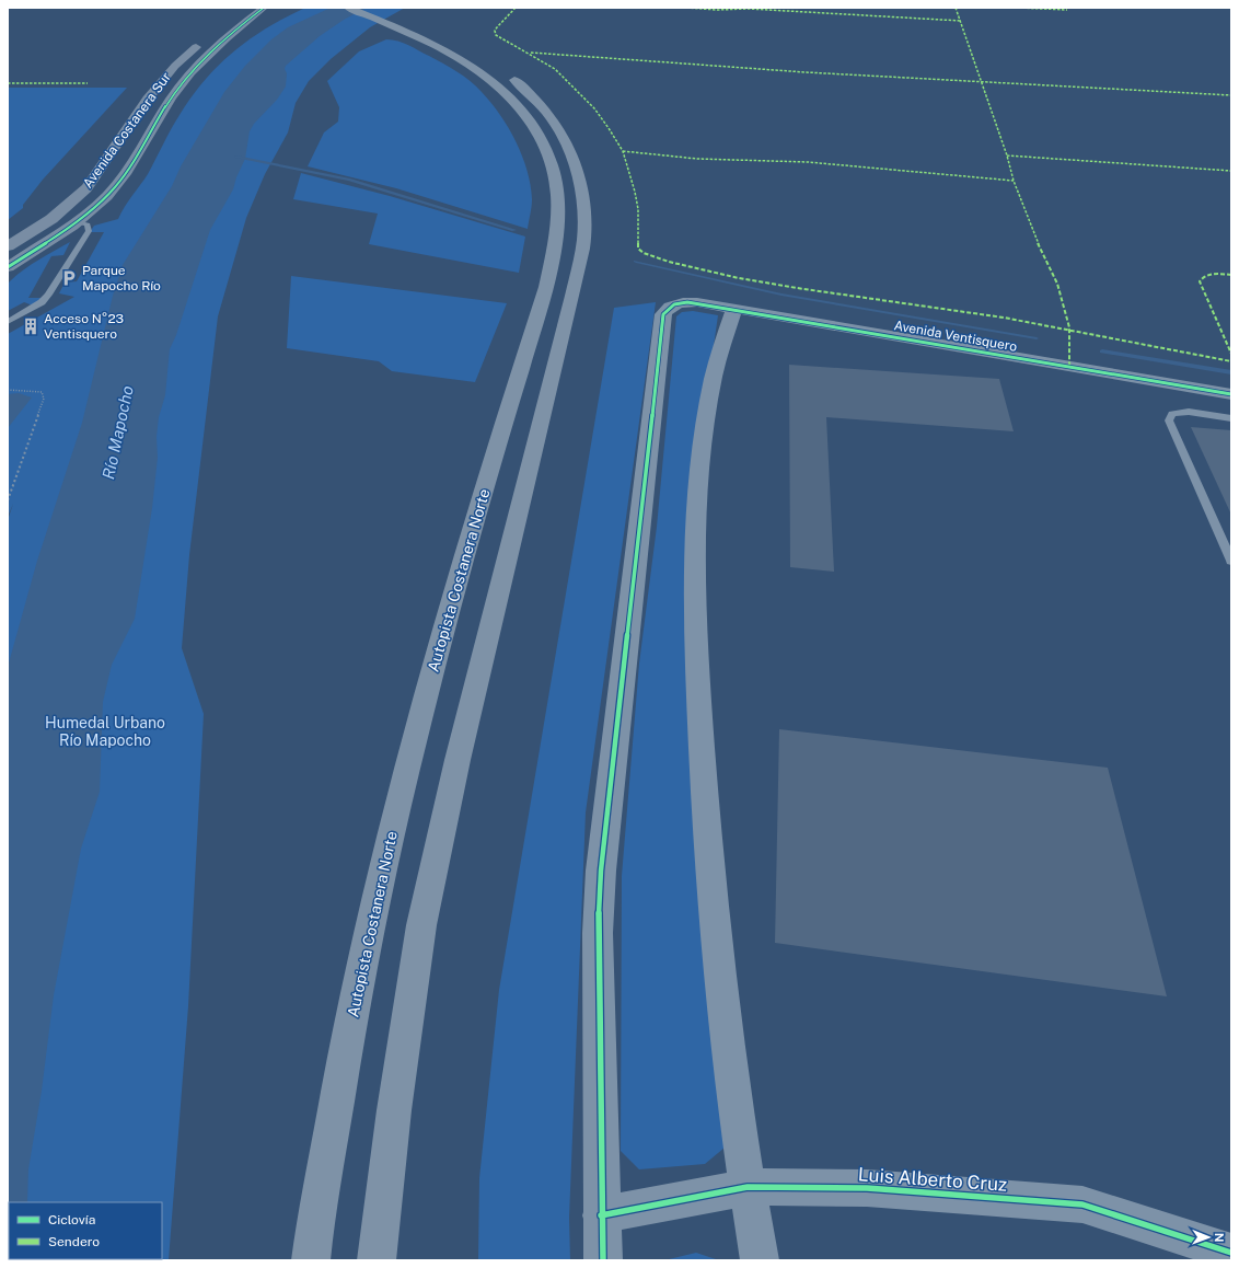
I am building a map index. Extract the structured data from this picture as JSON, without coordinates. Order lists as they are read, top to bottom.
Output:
{
  "streets": {
    "highway": ["Autopista Costanera Norte"],
    "street": ["Avenida Costanera Sur", "Avenida Ventisquero", "Luis Alberto Cruz"]
  },
  "crossings": [
    ["Avenida Ventisquero", "Luis Alberto Cruz"]
  ],
  "water": ["Río Mapocho"],
  "parks": ["Humedal Urbano Río Mapocho"],
  "places": {
    "parking": ["Parque Mapocho Río"],
    "building": ["Acceso N°23 Ventisquero"]
  },
  "legend": ["Ciclovía", "Sendero"],
  "north": "right"
}
